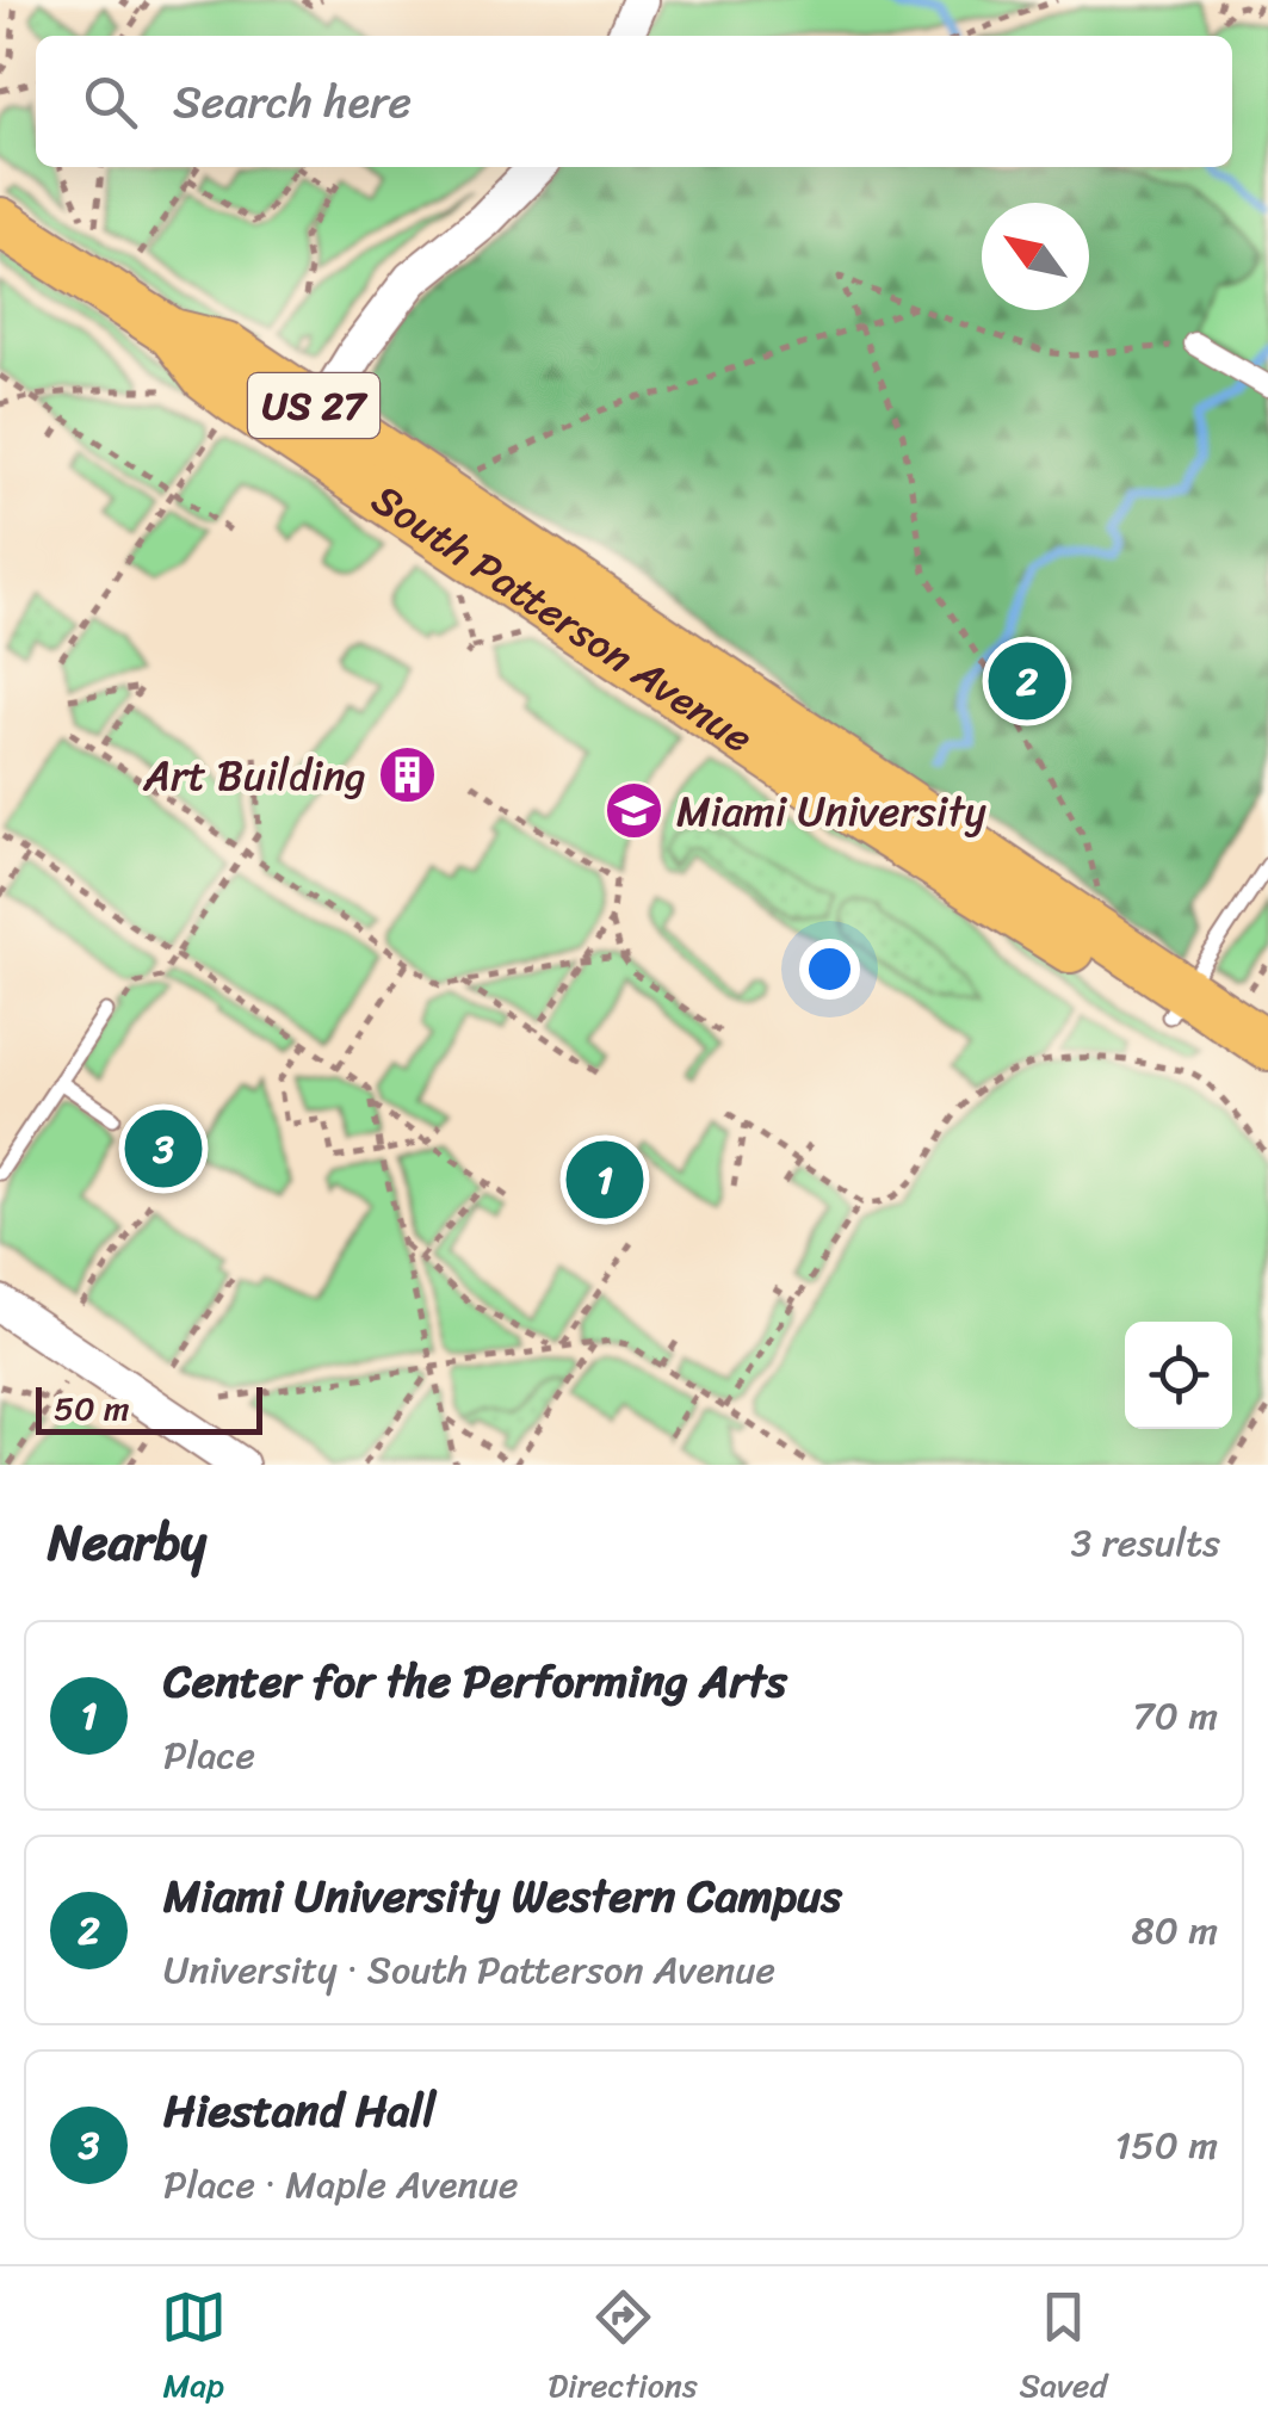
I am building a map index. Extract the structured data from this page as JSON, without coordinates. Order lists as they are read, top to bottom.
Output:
{
  "streets": {
    "highway": ["US 27", "South Patterson Avenue"]
  },
  "places": {
    "building": ["Art Building"],
    "school or university": ["Miami University"]
  },
  "scale_bar": "50 m",
  "north": "top left",
  "page": {
    "search": "Search here",
    "pins": ["2", "3", "1"],
    "scale": "50 m",
    "heading": ["Nearby", "3 results"],
    "list": [
      {
        "mark": "1",
        "name": "Center for the Performing Arts",
        "note": "Place",
        "value": "70 m"
      },
      {
        "mark": "2",
        "name": "Miami University Western Campus",
        "note": "University · South Patterson Avenue",
        "value": "80 m"
      },
      {
        "mark": "3",
        "name": "Hiestand Hall",
        "note": "Place · Maple Avenue",
        "value": "150 m"
      }
    ],
    "nav": ["Map", "Directions", "Saved"]
  }
}
